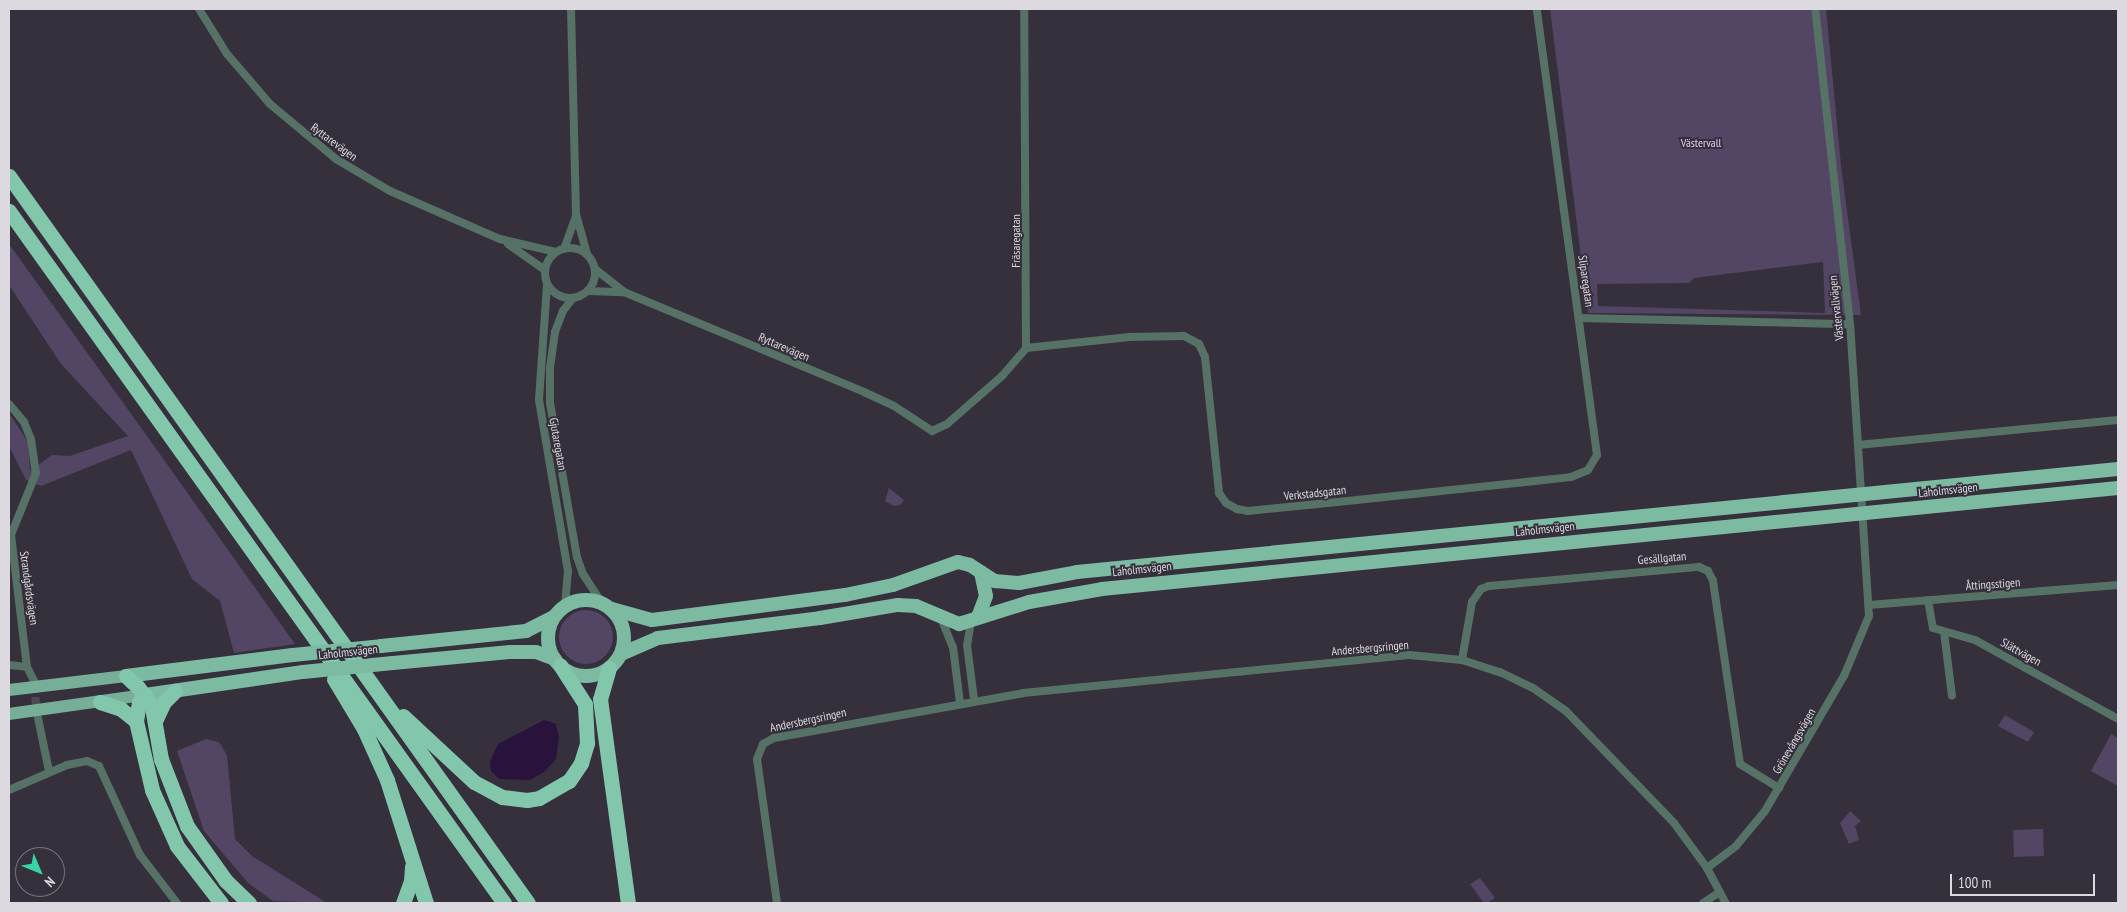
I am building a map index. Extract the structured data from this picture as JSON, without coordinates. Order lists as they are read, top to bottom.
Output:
{
  "streets": {
    "highway": ["Laholmsvägen"],
    "street": [
      "Ryttarevägen",
      "Fräsaregatan",
      "Sliparegatan",
      "Västervallvägen",
      "Gjutaregatan",
      "Verkstadsgatan",
      "Gesällgatan",
      "Åttingsstigen",
      "Strandgårdsvägen",
      "Andersbergsringen",
      "Slättvägen",
      "Grönevångsvägen"
    ]
  },
  "crossings": [
    ["Ryttarevägen", "Fräsaregatan"],
    ["Ryttarevägen", "Gjutaregatan"],
    ["Ryttarevägen", "Verkstadsgatan"],
    ["Fräsaregatan", "Verkstadsgatan"],
    ["Sliparegatan", "Västervallvägen"],
    ["Sliparegatan", "Verkstadsgatan"],
    ["Västervallvägen", "Laholmsvägen"],
    ["Västervallvägen", "Åttingsstigen"],
    ["Västervallvägen", "Grönevångsvägen"],
    ["Gjutaregatan", "Laholmsvägen"],
    ["Gesällgatan", "Andersbergsringen"],
    ["Gesällgatan", "Grönevångsvägen"],
    ["Åttingsstigen", "Grönevångsvägen"],
    ["Andersbergsringen", "Grönevångsvägen"]
  ],
  "parks": ["Västervall"],
  "scale_bar": "100 m",
  "north": "bottom right"
}
